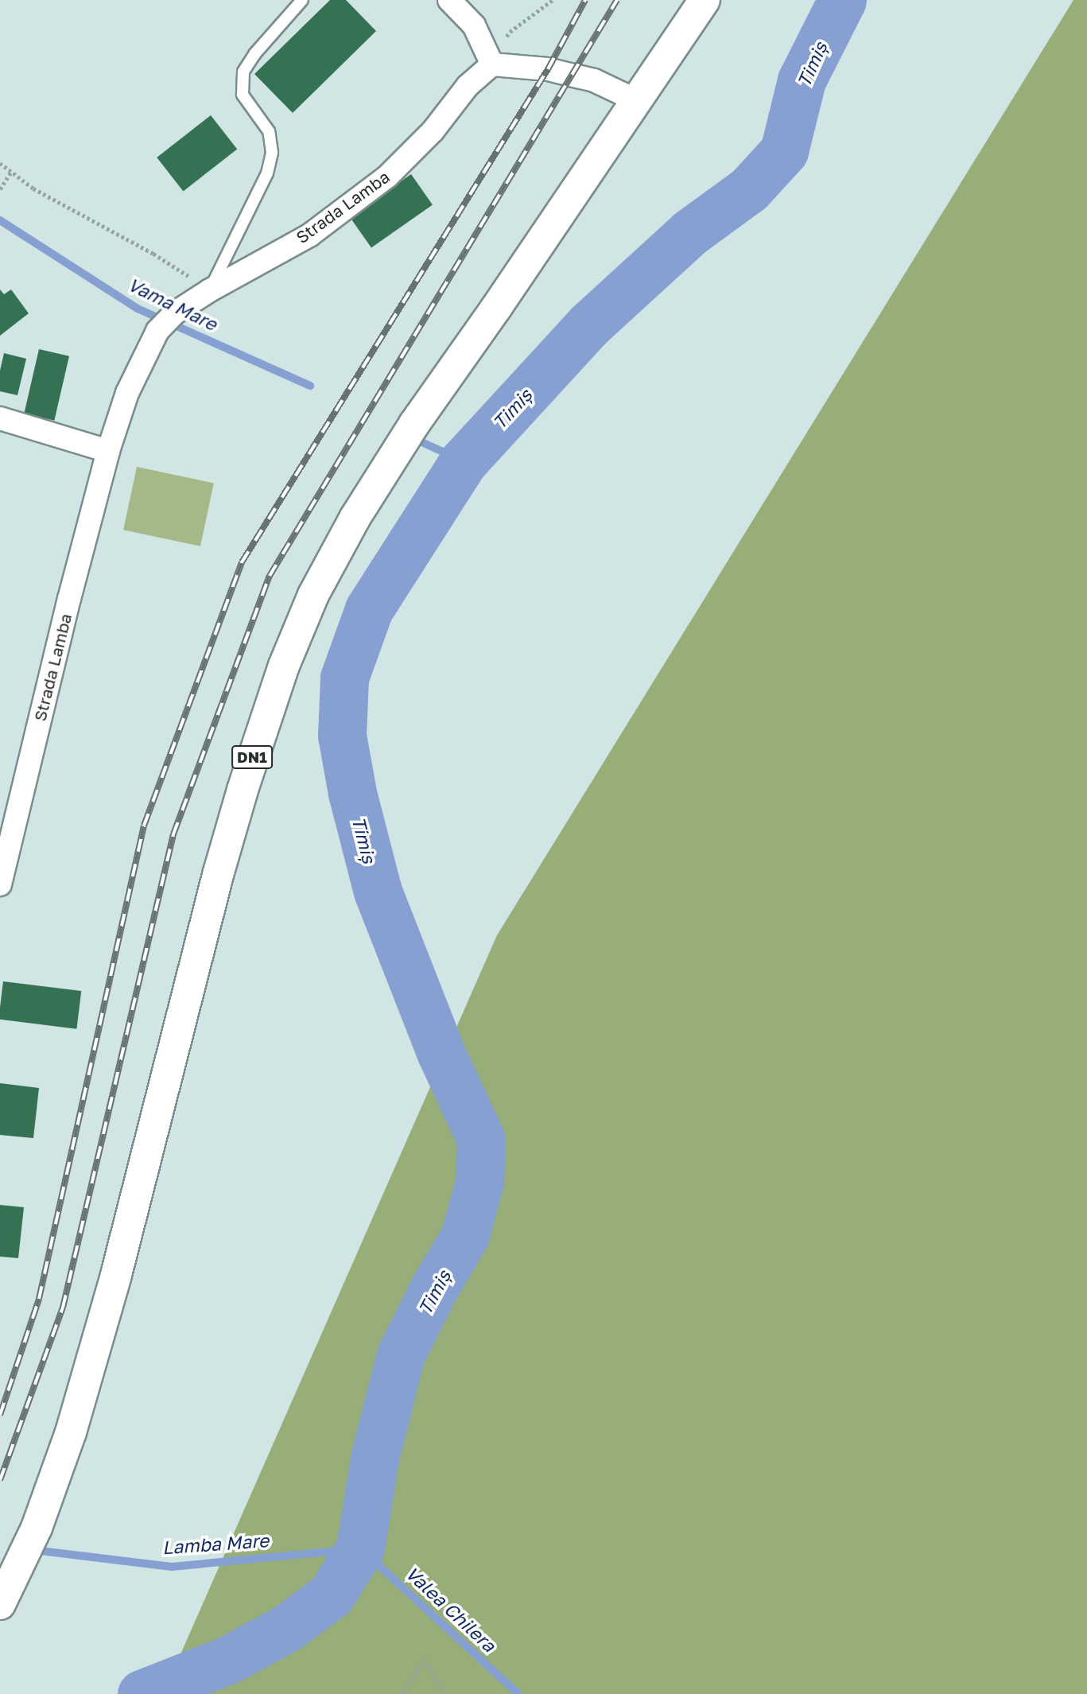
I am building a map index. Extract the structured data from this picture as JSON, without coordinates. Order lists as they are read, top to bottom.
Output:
{
  "streets": {
    "highway": ["DN1"],
    "street": ["Strada Lamba"]
  },
  "water": [
    "Timiș",
    "Vama Mare",
    "Lamba Mare",
    "Valea Chilera"
  ]
}
